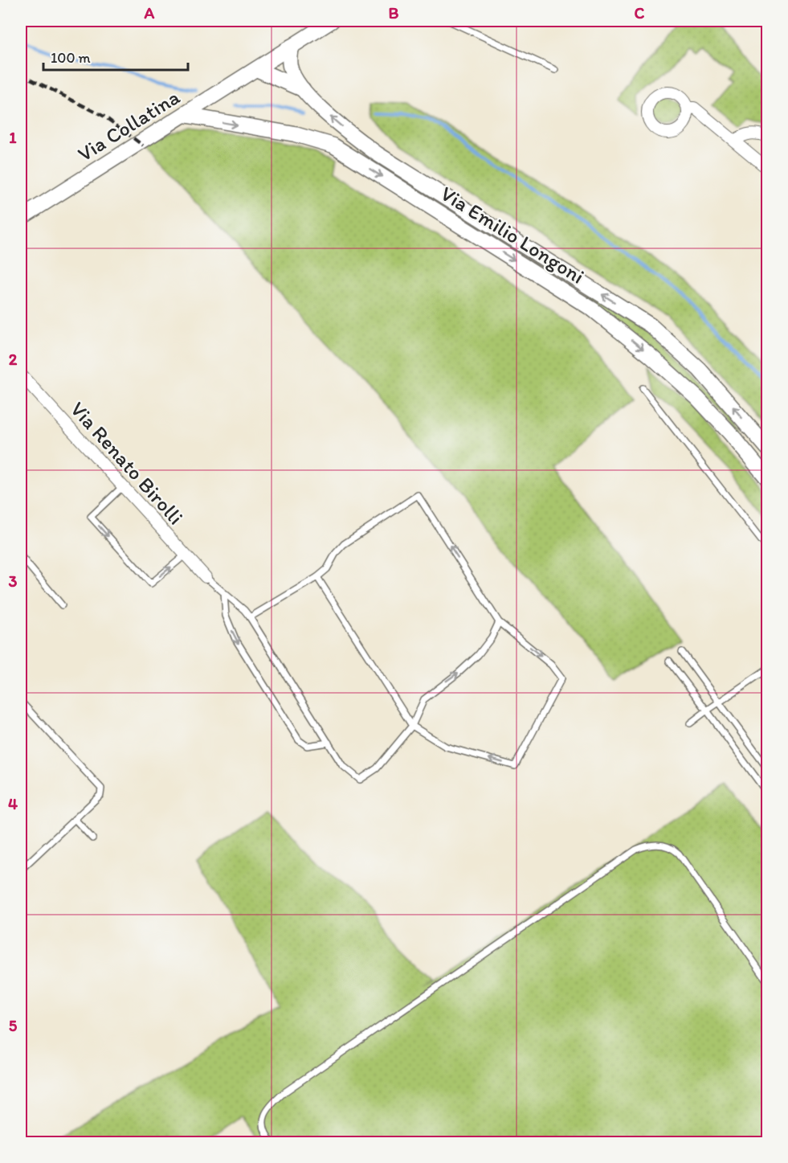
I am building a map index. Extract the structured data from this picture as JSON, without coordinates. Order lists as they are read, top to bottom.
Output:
{
  "streets": {
    "street": ["Via Collatina", "Via Emilio Longoni", "Via Renato Birolli"]
  },
  "crossings": [
    ["Via Collatina", "Via Emilio Longoni"]
  ],
  "scale_bar": "100 m",
  "grid": {
    "columns": ["A", "B", "C"],
    "rows": [
      "1",
      "2",
      "3",
      "4",
      "5"
    ]
  }
}
